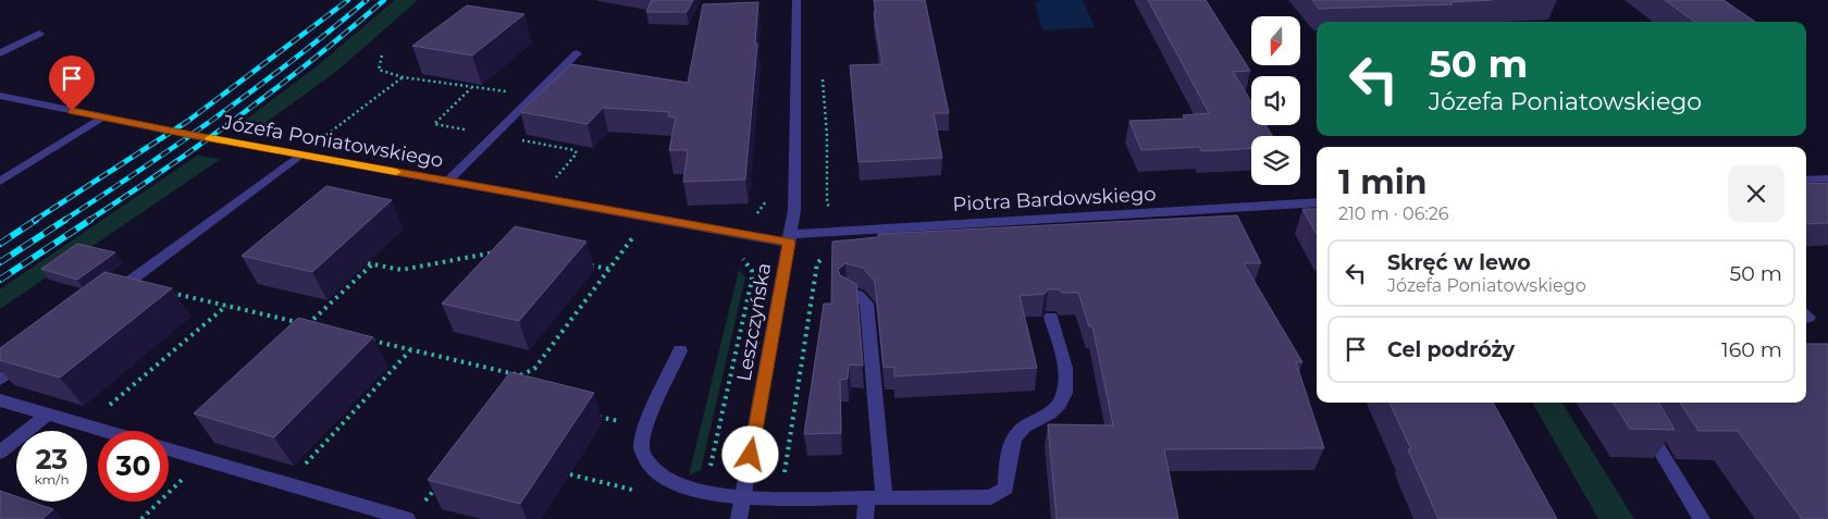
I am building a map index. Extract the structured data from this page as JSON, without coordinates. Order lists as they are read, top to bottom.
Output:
{
  "streets": {
    "street": ["Józefa Poniatowskiego", "Piotra Bardowskiego", "Leszczyńska"]
  },
  "crossings": [
    ["Józefa Poniatowskiego", "Piotra Bardowskiego"],
    ["Józefa Poniatowskiego", "Leszczyńska"],
    ["Piotra Bardowskiego", "Leszczyńska"]
  ],
  "north": "bottom",
  "page": {
    "turn": ["50 m", "Józefa Poniatowskiego"],
    "heading": ["1 min", "210 m · 06:26"],
    "list": [
      {
        "name": "Skręć w lewo",
        "note": "Józefa Poniatowskiego",
        "value": "50 m"
      },
      {
        "name": "Cel podróży",
        "value": "160 m"
      }
    ],
    "speed": "23 km/h",
    "limit": "30"
  }
}
